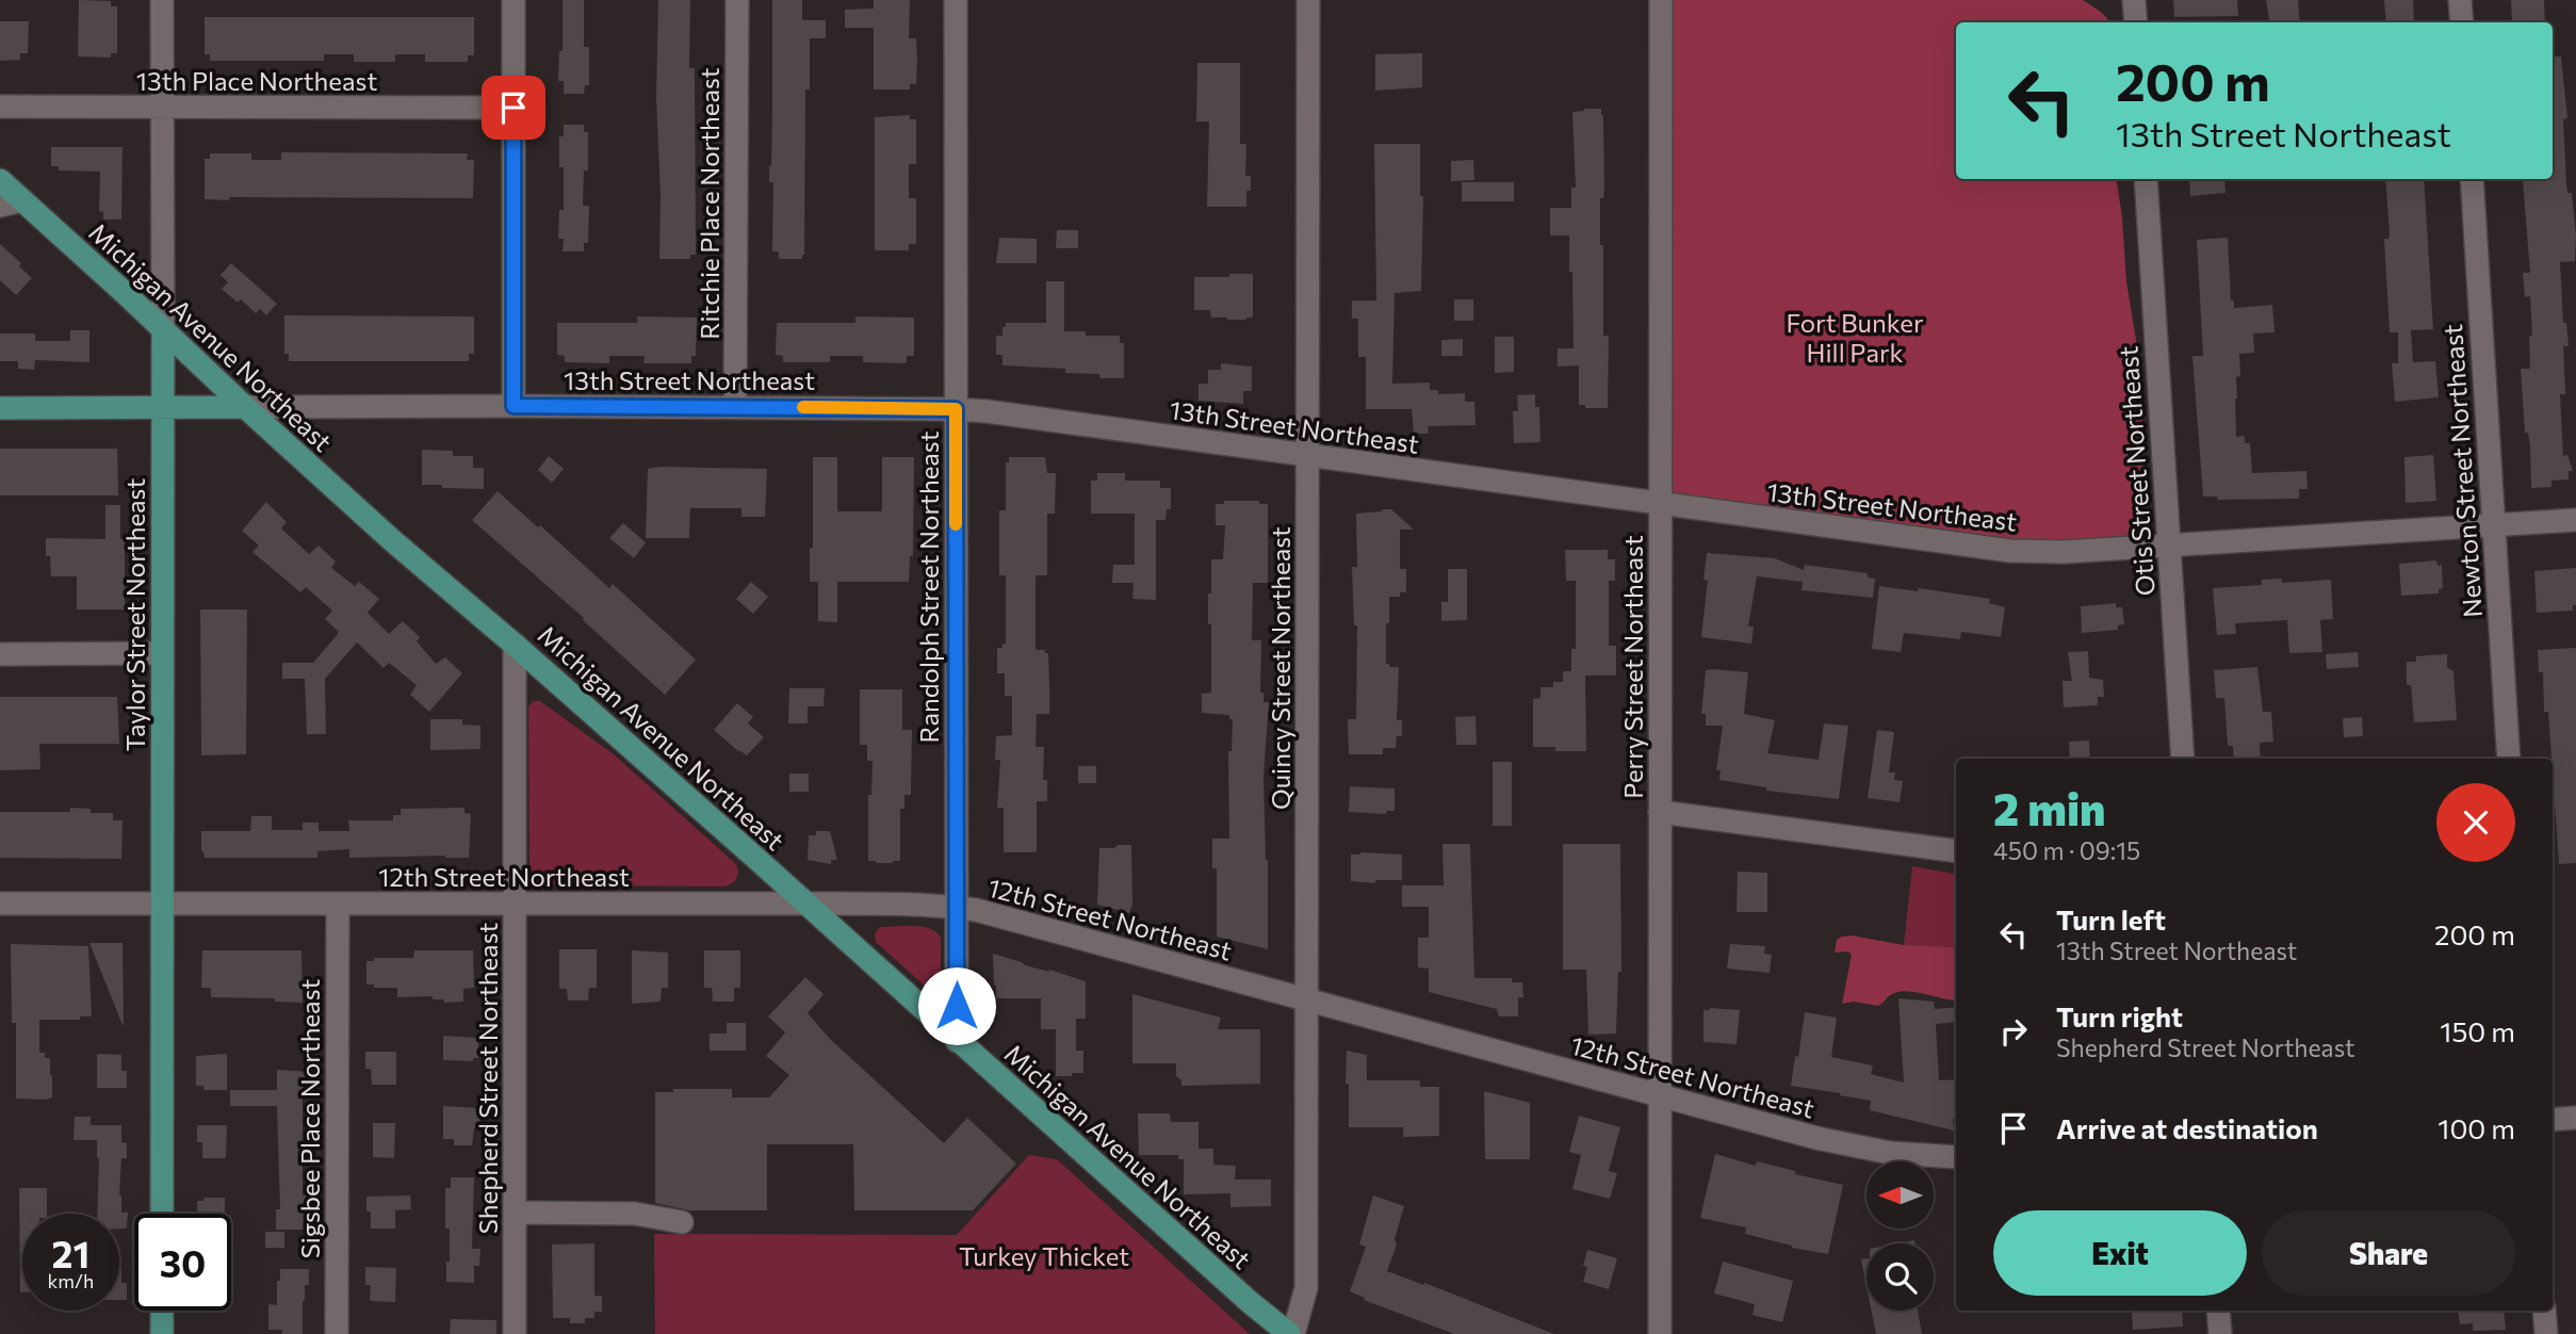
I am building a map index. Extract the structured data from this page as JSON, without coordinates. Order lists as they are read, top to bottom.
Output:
{
  "streets": {
    "main road": ["Michigan Avenue Northeast", "13th Street Northeast", "Taylor Street Northeast"],
    "street": [
      "13th Place Northeast",
      "Ritchie Place Northeast",
      "Otis Street Northeast",
      "Newton Street Northeast",
      "Randolph Street Northeast",
      "Perry Street Northeast",
      "Quincy Street Northeast",
      "12th Street Northeast",
      "Shepherd Street Northeast",
      "Sigsbee Place Northeast"
    ]
  },
  "crossings": [
    ["13th Place Northeast", "Taylor Street Northeast"],
    ["Ritchie Place Northeast", "13th Street Northeast"],
    ["Michigan Avenue Northeast", "13th Street Northeast"],
    ["Michigan Avenue Northeast", "Randolph Street Northeast"],
    ["Michigan Avenue Northeast", "Taylor Street Northeast"],
    ["Michigan Avenue Northeast", "Quincy Street Northeast"],
    ["Michigan Avenue Northeast", "12th Street Northeast"],
    ["Michigan Avenue Northeast", "Shepherd Street Northeast"],
    ["13th Street Northeast", "Otis Street Northeast"],
    ["13th Street Northeast", "Newton Street Northeast"],
    ["13th Street Northeast", "Randolph Street Northeast"],
    ["13th Street Northeast", "Taylor Street Northeast"],
    ["13th Street Northeast", "Perry Street Northeast"],
    ["13th Street Northeast", "Quincy Street Northeast"],
    ["Randolph Street Northeast", "12th Street Northeast"],
    ["Taylor Street Northeast", "12th Street Northeast"],
    ["Perry Street Northeast", "12th Street Northeast"],
    ["Quincy Street Northeast", "12th Street Northeast"],
    ["12th Street Northeast", "Shepherd Street Northeast"],
    ["12th Street Northeast", "Sigsbee Place Northeast"]
  ],
  "parks": ["Fort Bunker Hill Park", "Turkey Thicket"],
  "north": "left",
  "page": {
    "turn": ["200 m", "13th Street Northeast"],
    "heading": ["2 min", "450 m · 09:15"],
    "list": [
      {
        "name": "Turn left",
        "note": "13th Street Northeast",
        "value": "200 m"
      },
      {
        "name": "Turn right",
        "note": "Shepherd Street Northeast",
        "value": "150 m"
      },
      {
        "name": "Arrive at destination",
        "value": "100 m"
      }
    ],
    "buttons": ["Exit", "Share"],
    "speed": "21 km/h",
    "limit": "30"
  }
}
